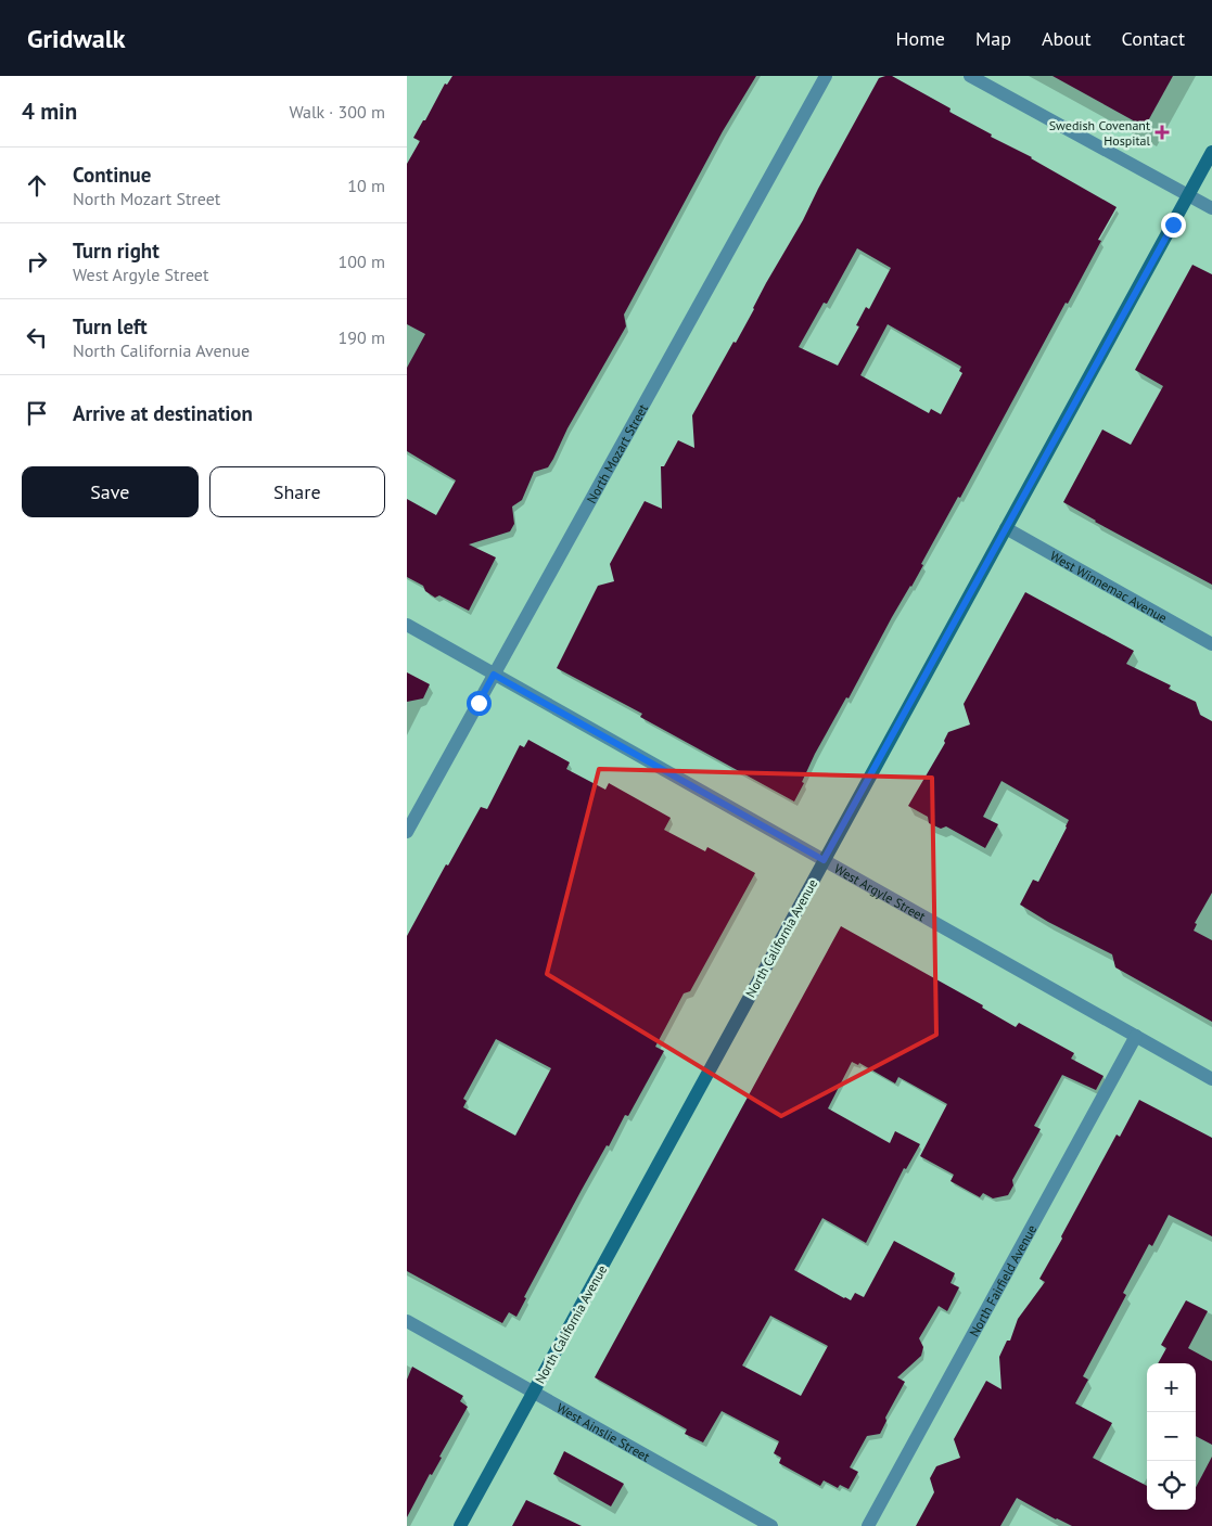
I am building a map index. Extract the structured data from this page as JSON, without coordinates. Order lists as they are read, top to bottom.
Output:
{
  "streets": {
    "main road": ["North California Avenue"],
    "street": [
      "North Mozart Street",
      "West Winnemac Avenue",
      "West Argyle Street",
      "North Fairfield Avenue",
      "West Ainslie Street"
    ]
  },
  "crossings": [
    ["North Mozart Street", "West Argyle Street"],
    ["West Winnemac Avenue", "North California Avenue"],
    ["West Argyle Street", "North California Avenue"],
    ["West Argyle Street", "North Fairfield Avenue"],
    ["North California Avenue", "West Ainslie Street"]
  ],
  "places": {
    "health": ["Swedish Covenant Hospital"]
  },
  "page": {
    "header": "Gridwalk",
    "nav": [
      "Home",
      "Map",
      "About",
      "Contact"
    ],
    "heading": ["4 min", "Walk · 300 m"],
    "list": [
      ["Continue", "North Mozart Street", "10 m"],
      ["Turn right", "West Argyle Street", "100 m"],
      ["Turn left", "North California Avenue", "190 m"],
      "Arrive at destination"
    ],
    "buttons": ["Save", "Share"],
    "map_buttons": ["+", "−"]
  }
}
